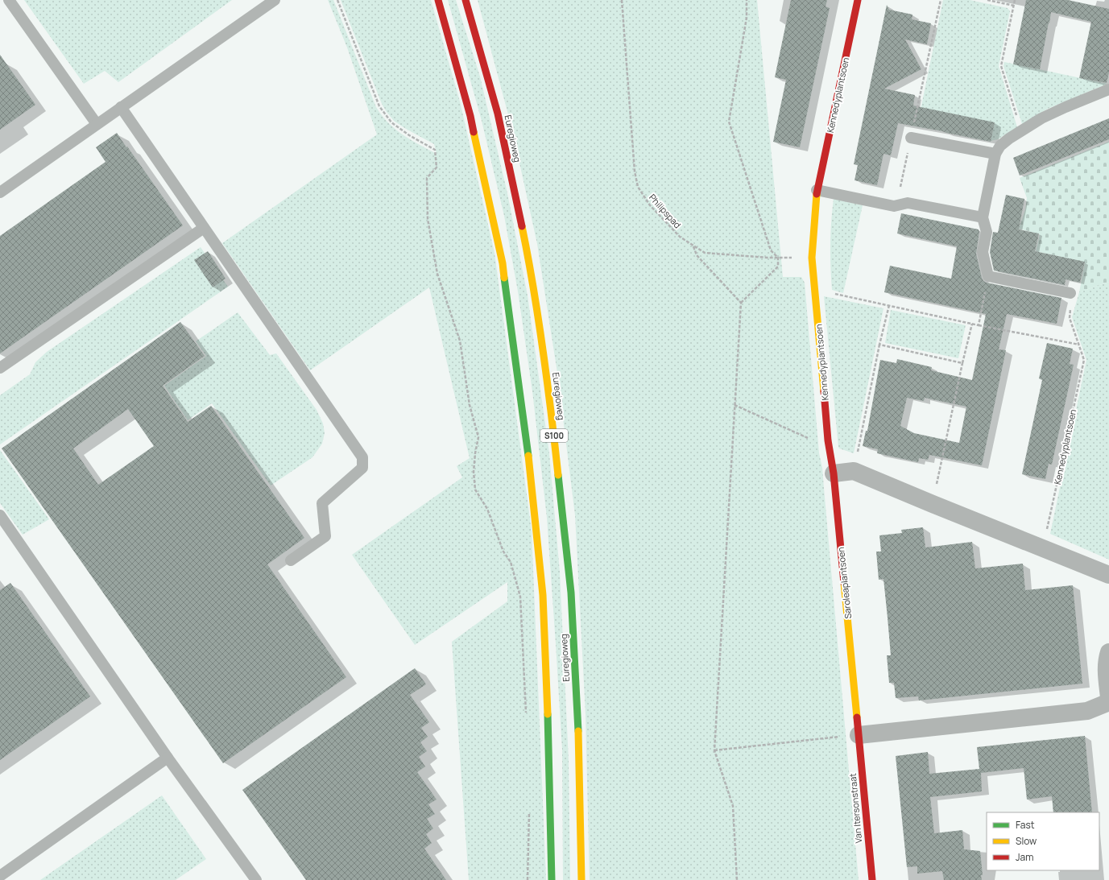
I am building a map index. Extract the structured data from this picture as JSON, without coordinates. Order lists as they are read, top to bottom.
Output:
{
  "streets": {
    "main road": [
      "Kennedyplantsoen",
      "Euregioweg",
      "S100",
      "Saroleaplantsoen",
      "Van Itersonstraat"
    ],
    "path": ["Philipspad"]
  },
  "crossings": [
    ["Kennedyplantsoen", "Philipspad"],
    ["Kennedyplantsoen", "Saroleaplantsoen"],
    ["Saroleaplantsoen", "Van Itersonstraat"]
  ],
  "legend": ["Fast", "Slow", "Jam"]
}
